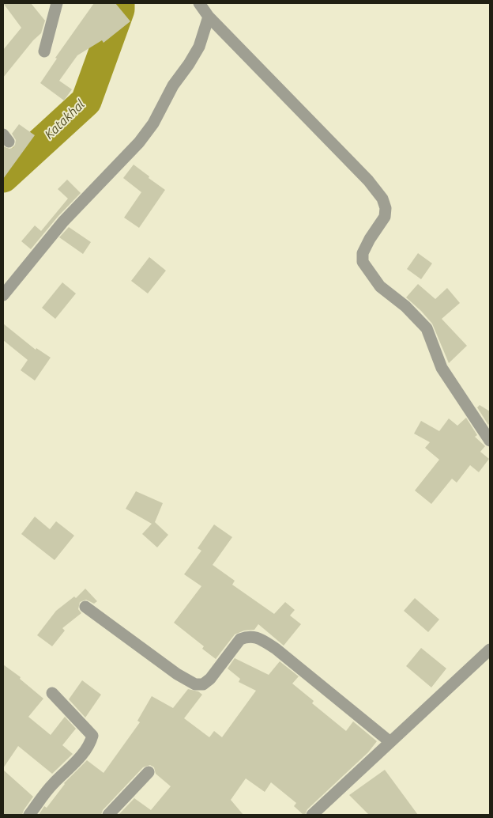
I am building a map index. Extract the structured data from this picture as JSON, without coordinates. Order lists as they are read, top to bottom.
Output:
{
  "water": ["Katakhal"]
}
